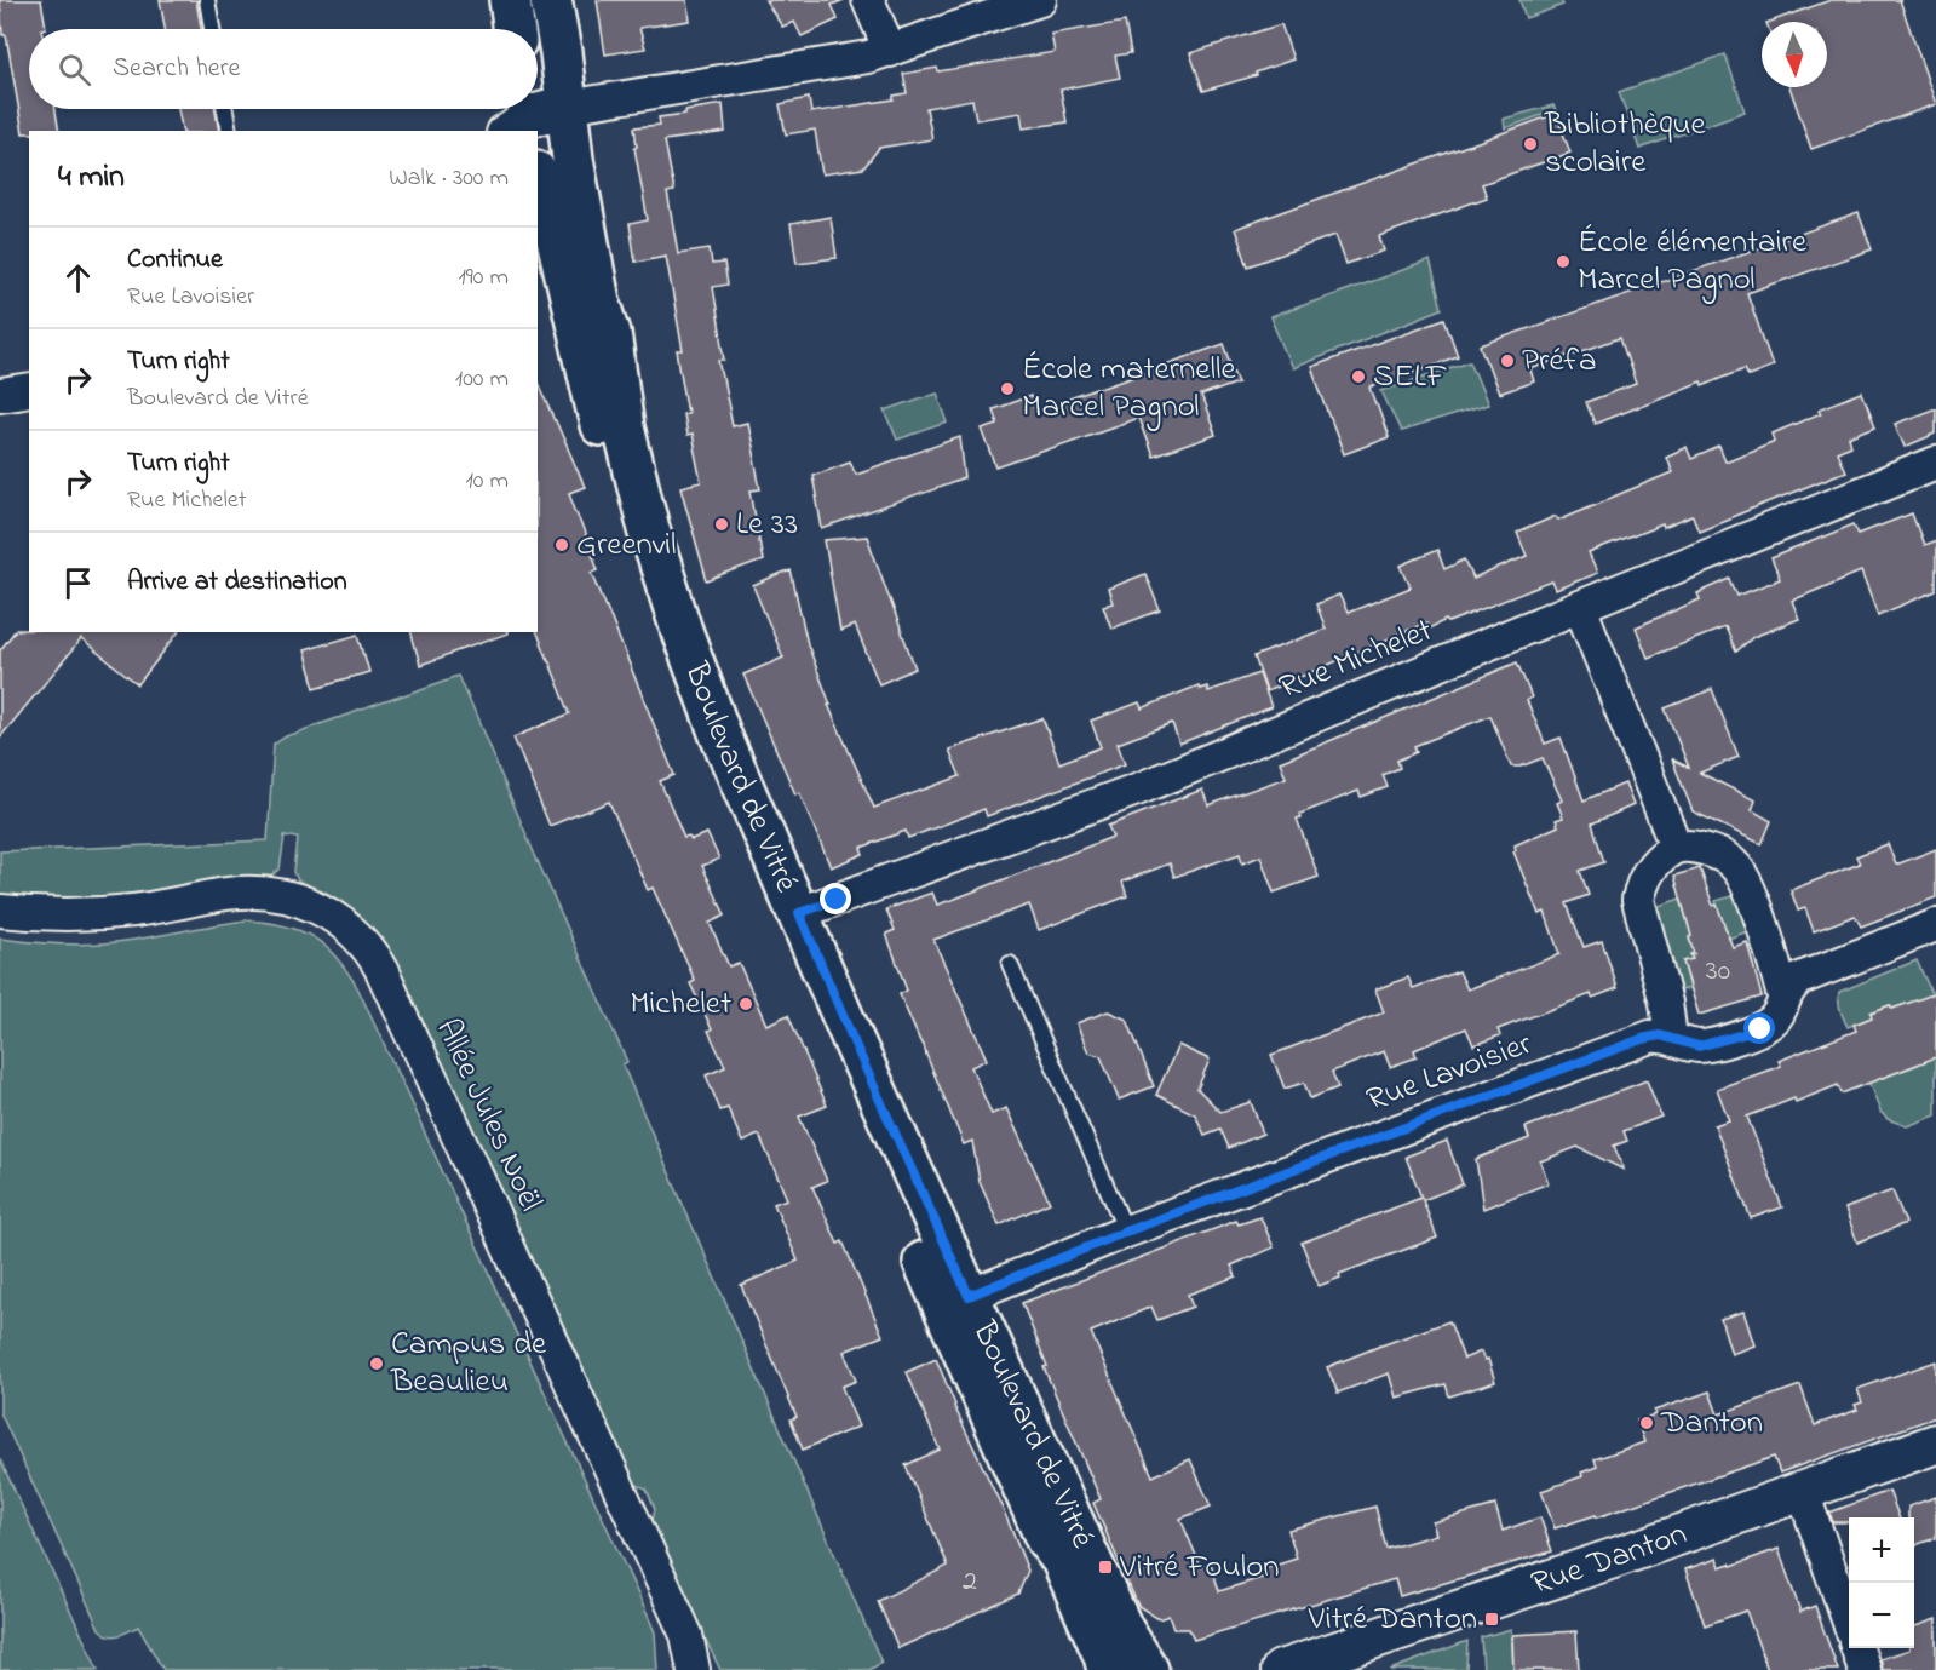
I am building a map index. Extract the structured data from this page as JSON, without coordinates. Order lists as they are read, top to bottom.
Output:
{
  "streets": {
    "main road": ["Boulevard de Vitré"],
    "street": [
      "Rue Michelet",
      "Rue Lavoisier",
      "Allée Jules Noël",
      "Rue Danton"
    ]
  },
  "crossings": [
    ["Rue Michelet", "Boulevard de Vitré"],
    ["Boulevard de Vitré", "Rue Lavoisier"]
  ],
  "places": {
    "other": [
      "Bibliothèque scolaire",
      "École élémentaire Marcel Pagnol",
      "Préfa",
      "SELF",
      "École maternelle Marcel Pagnol",
      "Le 33",
      "Greenvil",
      "Michelet",
      "Campus de Beaulieu",
      "Danton"
    ],
    "transit": ["Vitré Foulon", "Vitré Danton"]
  },
  "house_numbers": ["30", "2"],
  "north": "bottom",
  "page": {
    "search": "Search here",
    "heading": ["4 min", "Walk · 300 m"],
    "list": [
      ["Continue", "Rue Lavoisier", "190 m"],
      ["Turn right", "Boulevard de Vitré", "100 m"],
      ["Turn right", "Rue Michelet", "10 m"],
      "Arrive at destination"
    ],
    "map_buttons": ["+", "−"]
  }
}
